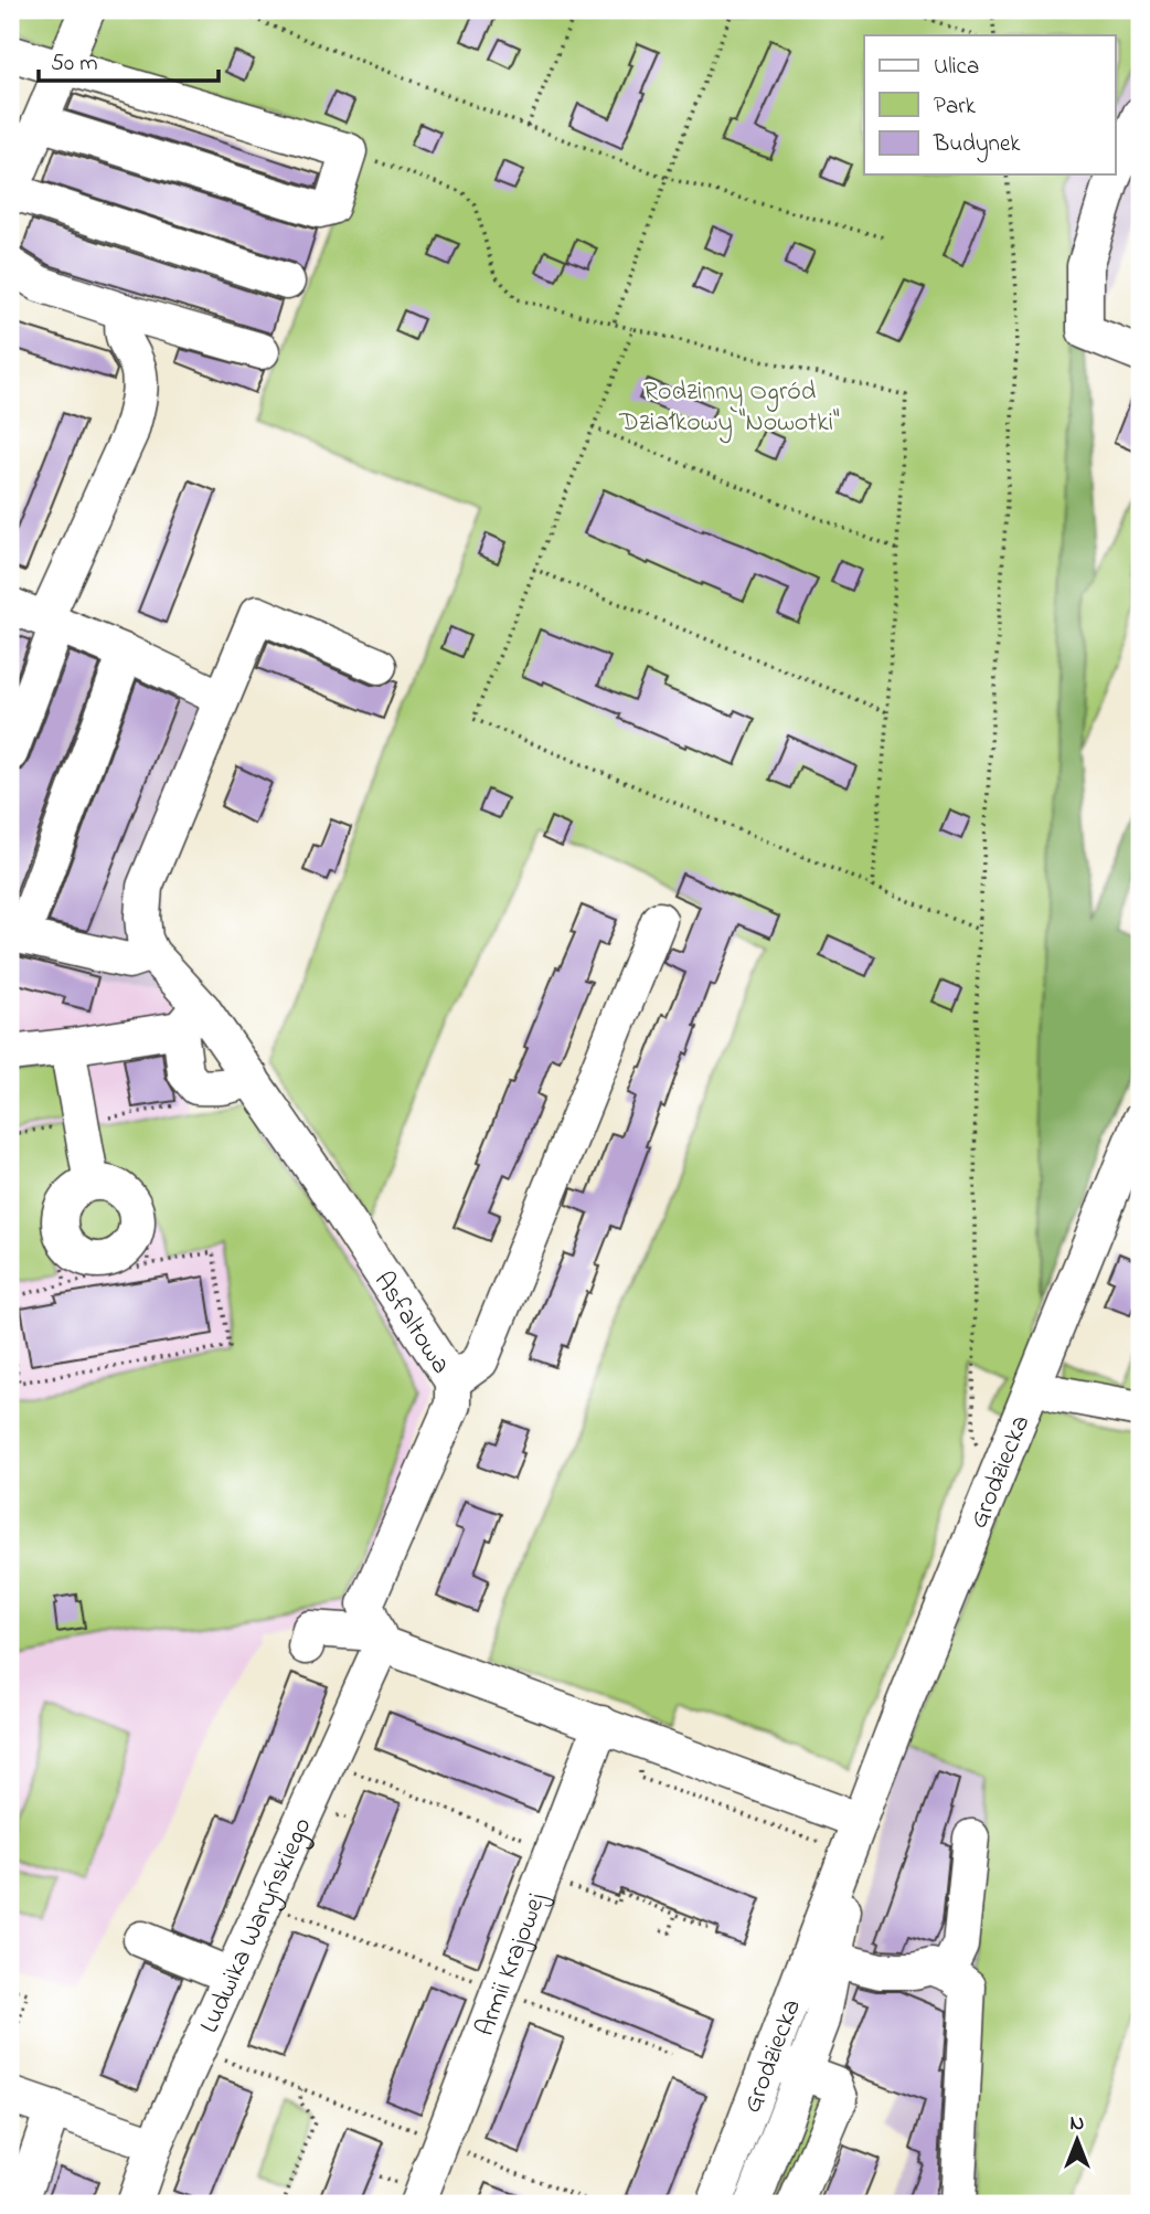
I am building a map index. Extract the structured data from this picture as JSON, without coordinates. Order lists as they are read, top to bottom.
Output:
{
  "streets": {
    "street": [
      "Asfaltowa",
      "Grodziecka",
      "Ludwika Waryńskiego",
      "Armii Krajowej"
    ]
  },
  "crossings": [
    ["Asfaltowa", "Ludwika Waryńskiego"]
  ],
  "parks": ["Rodzinny Ogród Działkowy \"Nowotki\""],
  "legend": ["Ulica", "Park", "Budynek"],
  "scale_bar": "50 m",
  "north": "top"
}
